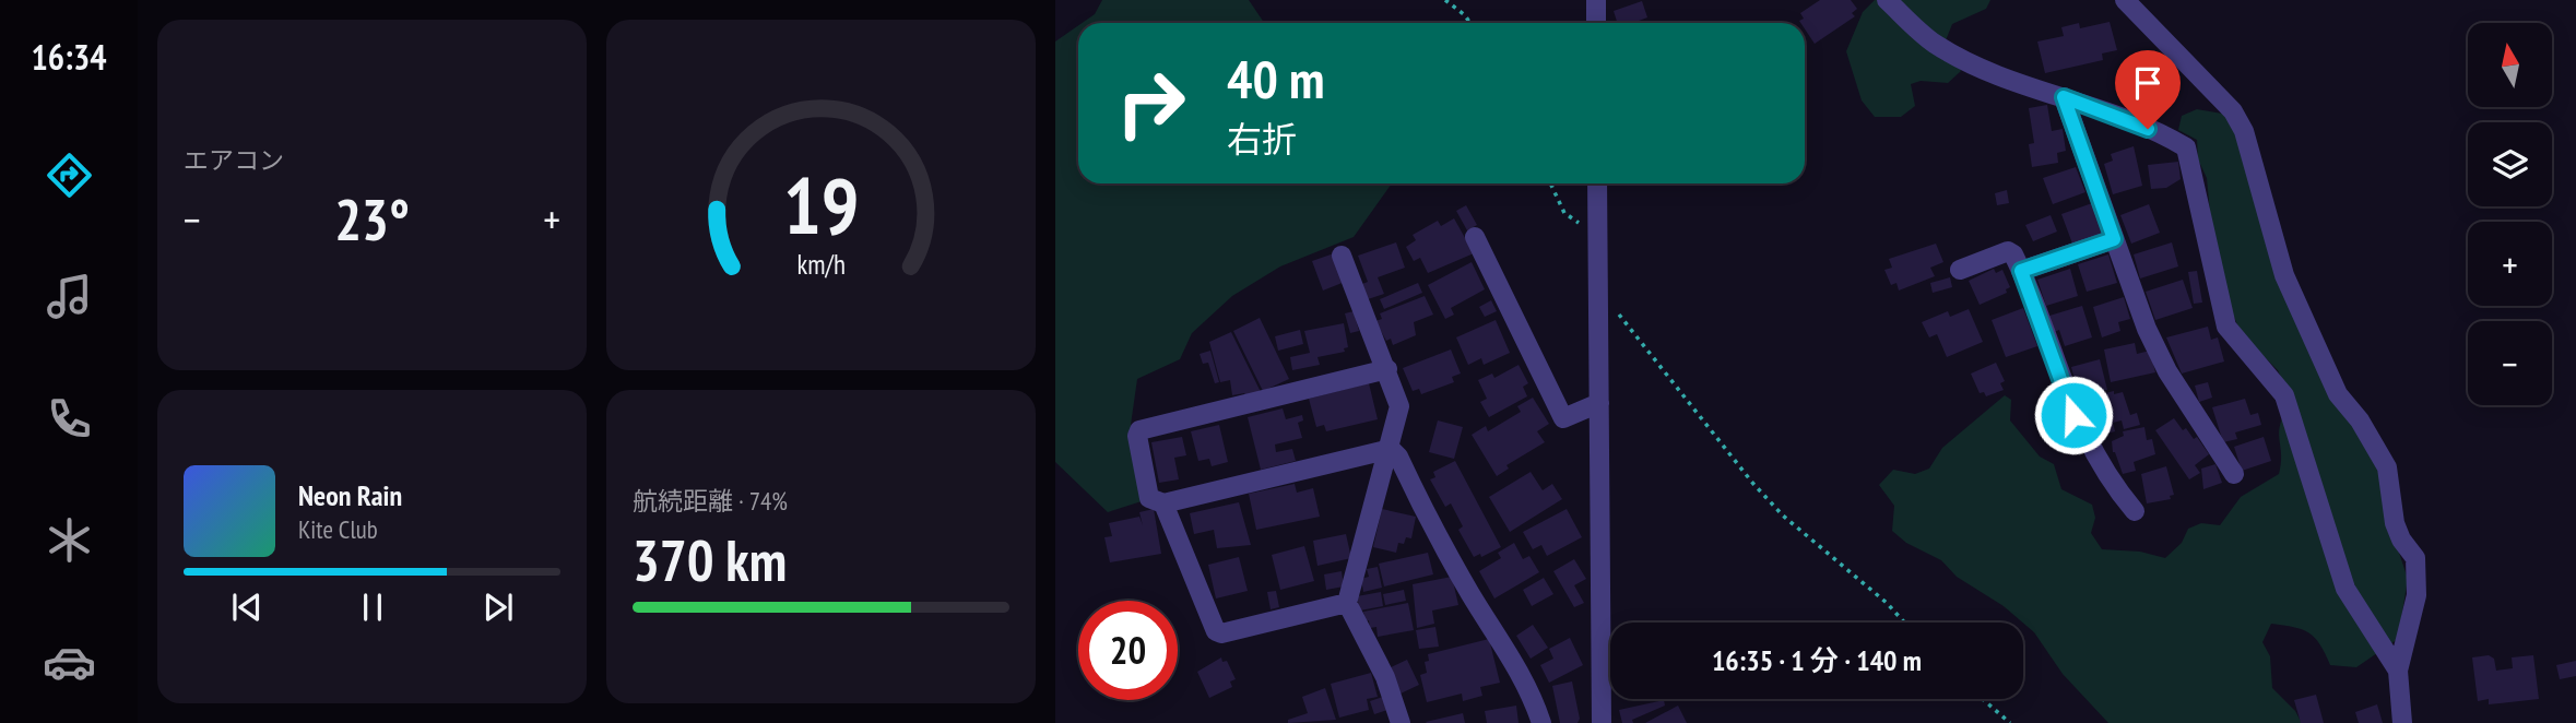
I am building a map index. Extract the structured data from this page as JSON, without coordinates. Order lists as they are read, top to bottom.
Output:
{
  "north": "top",
  "page": {
    "tabs": "16:34",
    "tile": [
      "エアコン",
      ["航続距離 · 74%", "370 km"]
    ],
    "map_buttons": ["+", "−"],
    "turn": ["40 m", "右折"],
    "heat": ["−", "23°", "+"],
    "song": ["Neon Rain", "Kite Club"],
    "limit": "20",
    "trip": "16:35 · 1 分 · 140 m",
    "gauge": ["19", "km/h"]
  }
}
